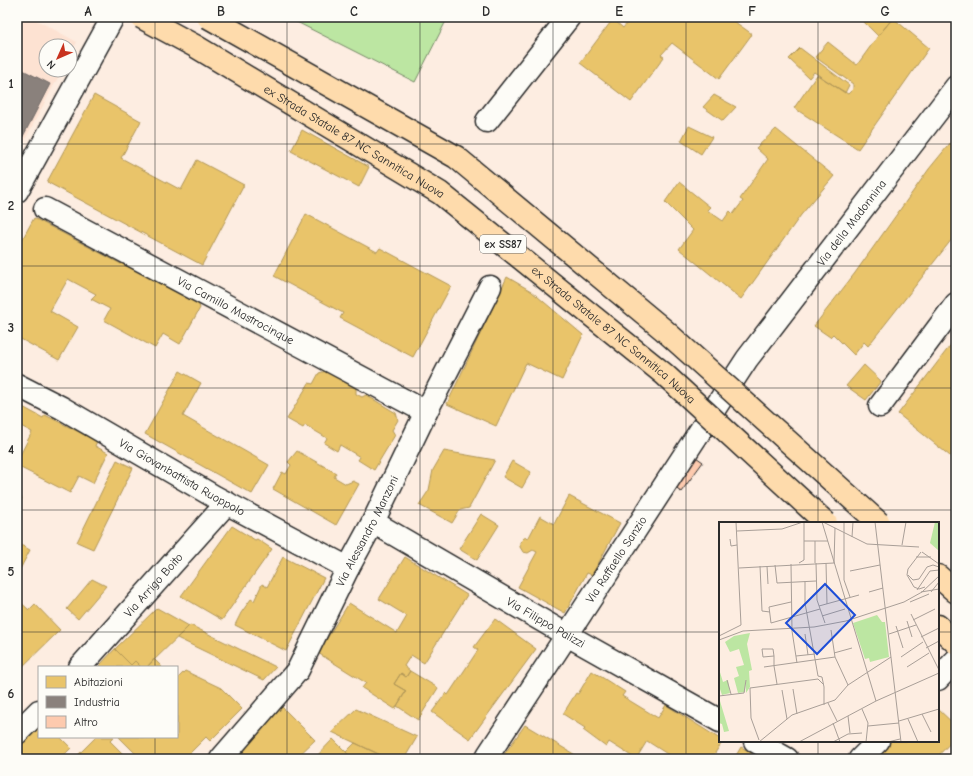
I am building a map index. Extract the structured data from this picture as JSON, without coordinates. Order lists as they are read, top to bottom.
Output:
{
  "streets": {
    "highway": ["ex Strada Statale 87 NC Sannitica Nuova", "ex SS87"],
    "street": [
      "Via della Madonnina",
      "Via Camillo Mastrocinque",
      "Via Giovanbattista Ruoppolo",
      "Via Alessandro Manzoni",
      "Via Raffaello Sanzio",
      "Via Arrigo Boito",
      "Via Filippo Palizzi"
    ]
  },
  "crossings": [
    ["Via della Madonnina", "Via Raffaello Sanzio"],
    ["Via Camillo Mastrocinque", "Via Alessandro Manzoni"],
    ["Via Giovanbattista Ruoppolo", "Via Alessandro Manzoni"],
    ["Via Giovanbattista Ruoppolo", "Via Arrigo Boito"],
    ["Via Alessandro Manzoni", "Via Filippo Palizzi"],
    ["Via Raffaello Sanzio", "Via Filippo Palizzi"]
  ],
  "legend": ["Abitazioni", "Industria", "Altro"],
  "north": "bottom left",
  "grid": {
    "columns": [
      "A",
      "B",
      "C",
      "D",
      "E",
      "F",
      "G"
    ],
    "rows": [
      "1",
      "2",
      "3",
      "4",
      "5",
      "6"
    ]
  }
}
